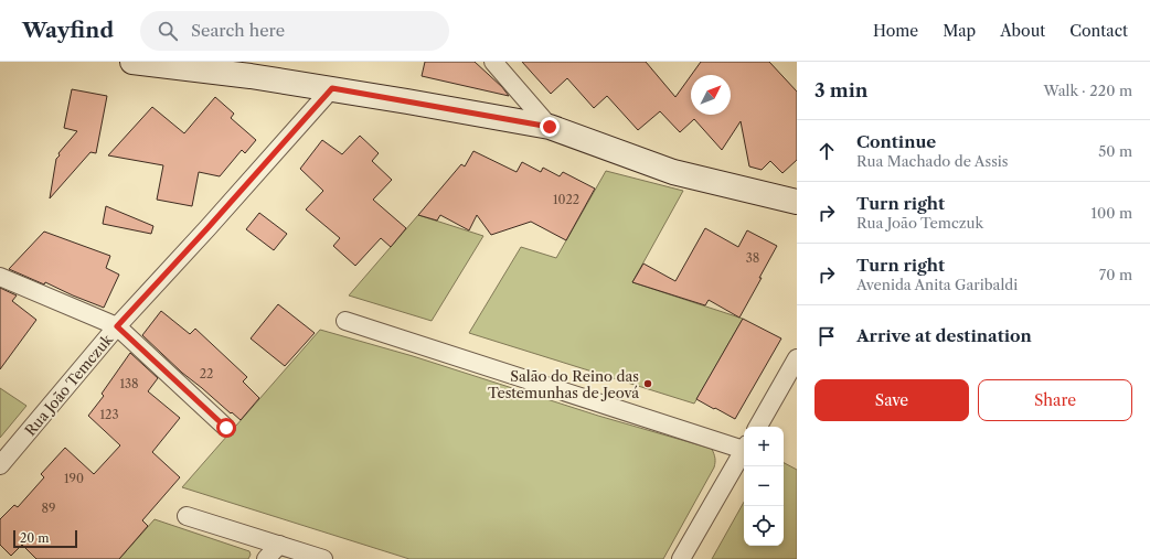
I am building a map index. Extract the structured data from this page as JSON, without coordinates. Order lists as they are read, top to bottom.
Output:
{
  "streets": {
    "street": ["Rua João Temczuk"]
  },
  "places": ["Salão do Reino das Testemunhas de Jeová"],
  "house_numbers": [
    "1022",
    "38",
    "22",
    "138",
    "123",
    "190",
    "89"
  ],
  "scale_bar": "20 m",
  "north": "top right",
  "page": {
    "header": "Wayfind",
    "search": "Search here",
    "nav": [
      "Home",
      "Map",
      "About",
      "Contact"
    ],
    "heading": ["3 min", "Walk · 220 m"],
    "list": [
      ["Continue", "Rua Machado de Assis", "50 m"],
      ["Turn right", "Rua João Temczuk", "100 m"],
      ["Turn right", "Avenida Anita Garibaldi", "70 m"],
      "Arrive at destination"
    ],
    "buttons": ["Save", "Share"],
    "map_buttons": ["+", "−"],
    "scale": "20 m"
  }
}
